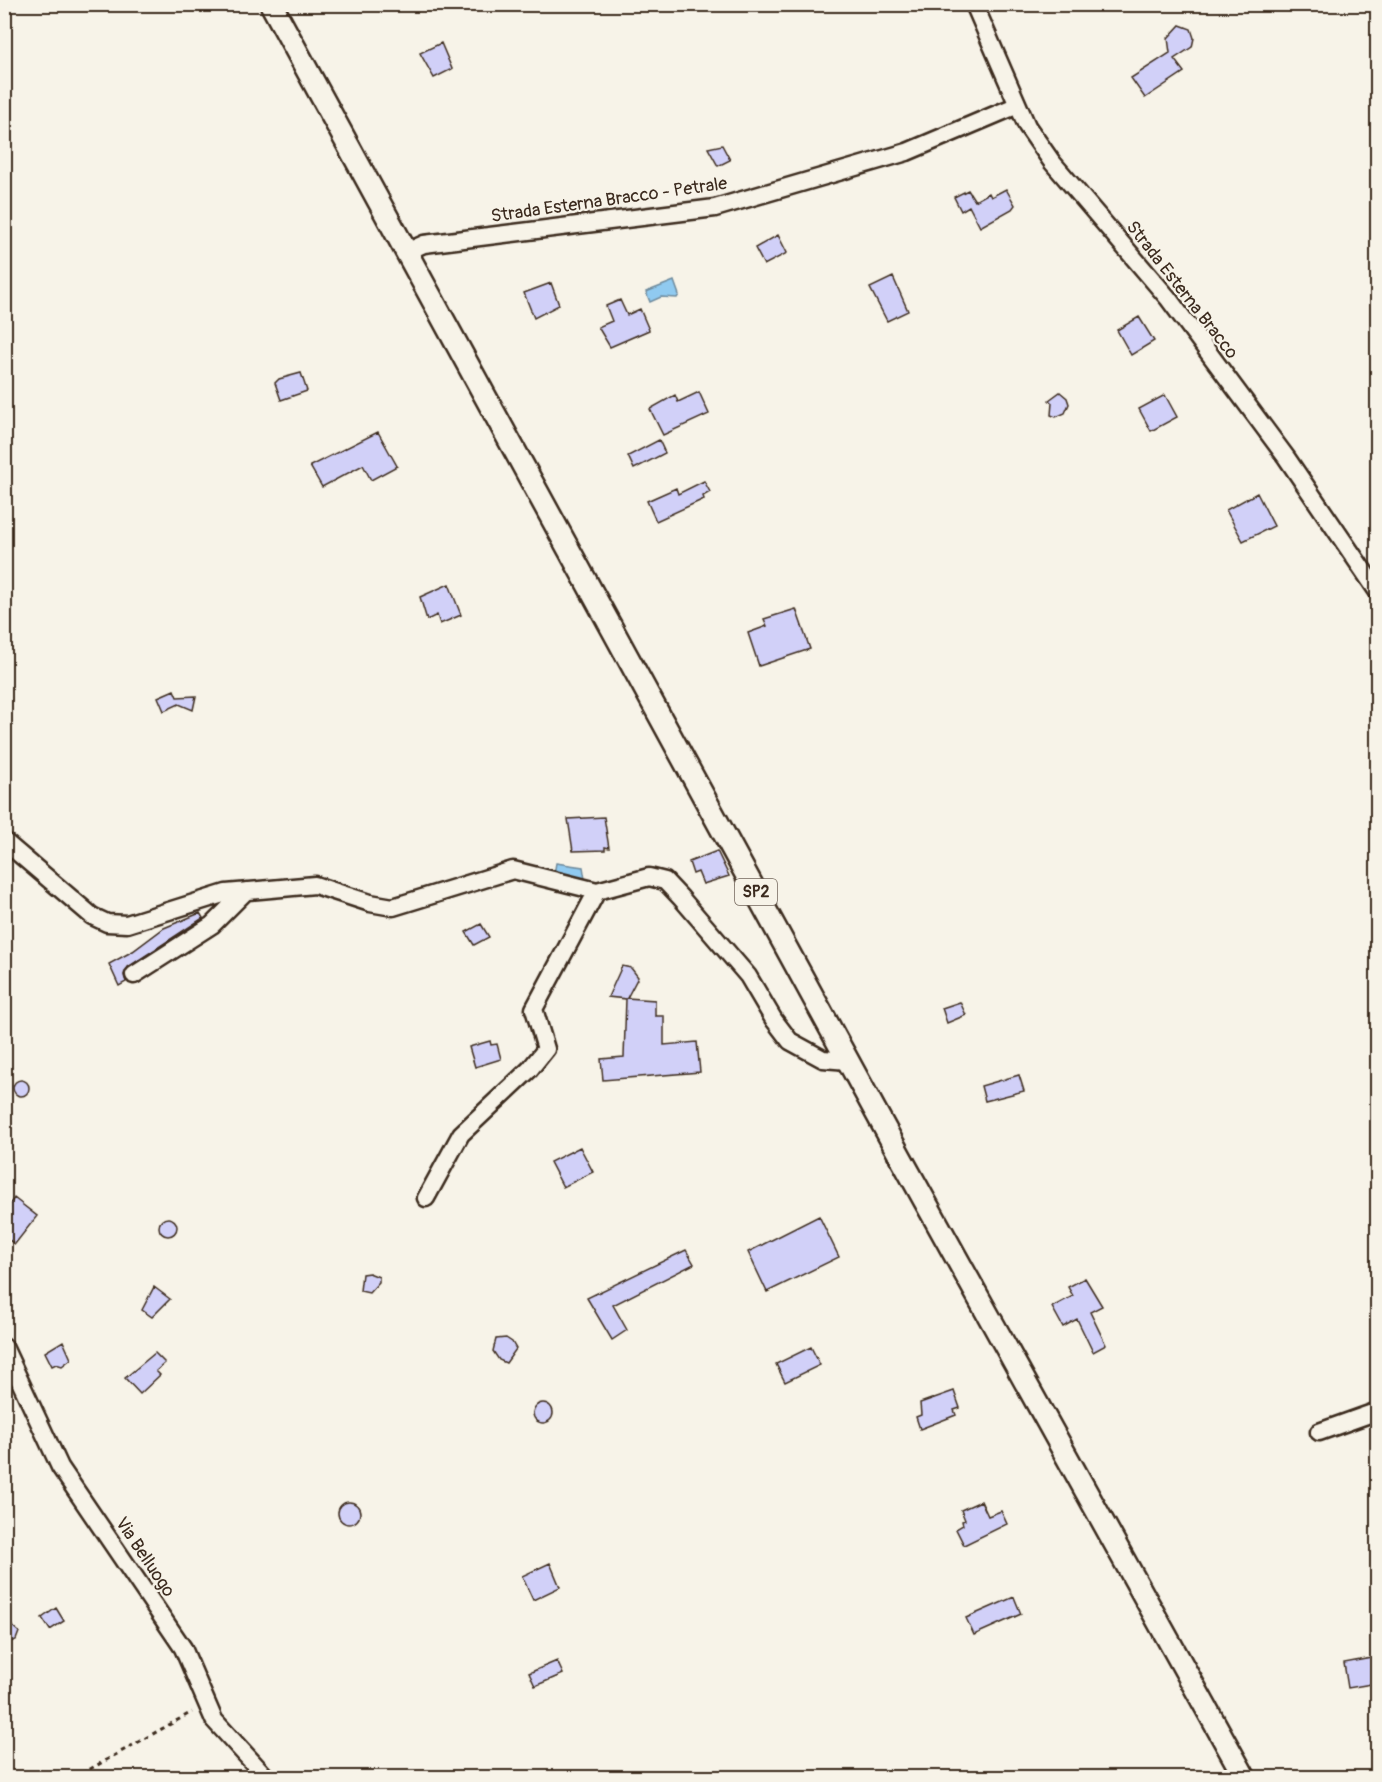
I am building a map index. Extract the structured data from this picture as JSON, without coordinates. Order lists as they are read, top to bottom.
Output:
{
  "streets": {
    "main road": ["SP2"],
    "street": ["Strada Esterna Bracco - Petrale", "Strada Esterna Bracco", "Via Belluogo"]
  },
  "crossings": [
    ["Strada Esterna Bracco - Petrale", "Strada Esterna Bracco"],
    ["Strada Esterna Bracco - Petrale", "SP2"]
  ]
}
